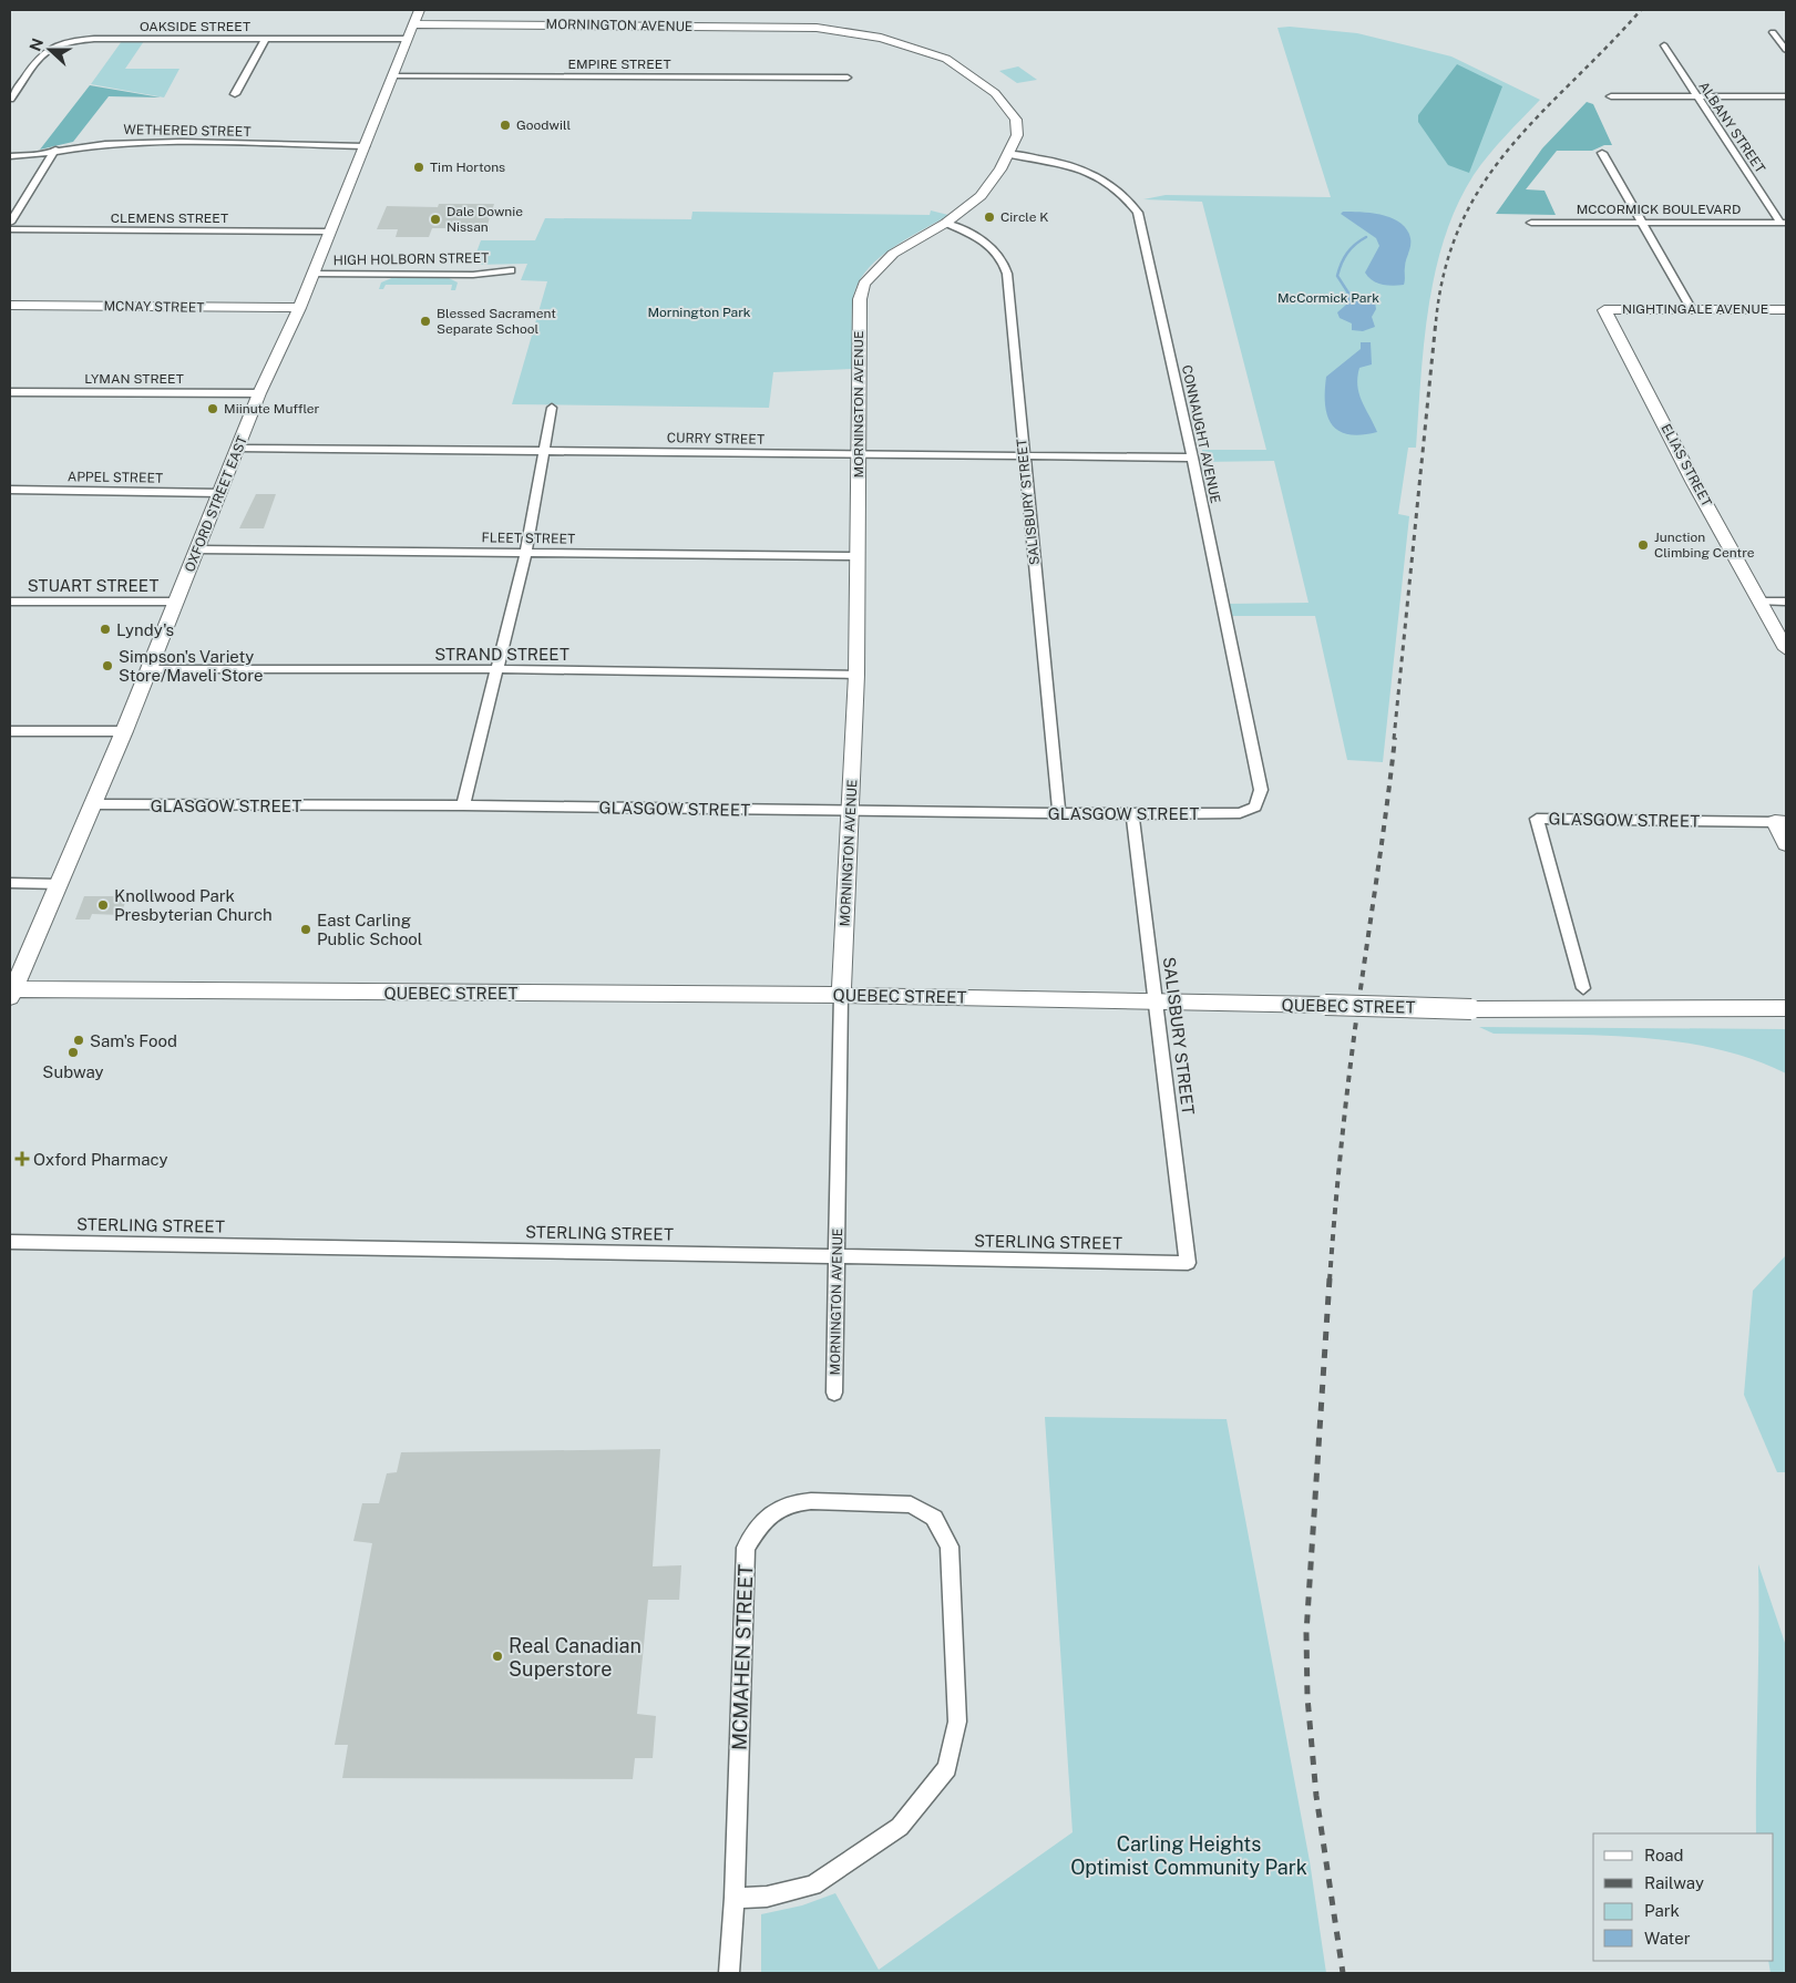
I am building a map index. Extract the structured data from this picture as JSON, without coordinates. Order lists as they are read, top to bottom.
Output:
{
  "streets": {
    "street": [
      "MORNINGTON AVENUE",
      "OAKSIDE STREET",
      "EMPIRE STREET",
      "ALBANY STREET",
      "WETHERED STREET",
      "MCCORMICK BOULEVARD",
      "CLEMENS STREET",
      "HIGH HOLBORN STREET",
      "MCNAY STREET",
      "NIGHTINGALE AVENUE",
      "LYMAN STREET",
      "CONNAUGHT AVENUE",
      "CURRY STREET",
      "ELIAS STREET",
      "APPEL STREET",
      "SALISBURY STREET",
      "OXFORD STREET EAST",
      "FLEET STREET",
      "STUART STREET",
      "STRAND STREET",
      "GLASGOW STREET",
      "QUEBEC STREET",
      "STERLING STREET",
      "MCMAHEN STREET"
    ]
  },
  "crossings": [
    ["MORNINGTON AVENUE", "CONNAUGHT AVENUE"],
    ["MORNINGTON AVENUE", "CURRY STREET"],
    ["MORNINGTON AVENUE", "SALISBURY STREET"],
    ["MORNINGTON AVENUE", "OXFORD STREET EAST"],
    ["MORNINGTON AVENUE", "FLEET STREET"],
    ["MORNINGTON AVENUE", "STRAND STREET"],
    ["MORNINGTON AVENUE", "GLASGOW STREET"],
    ["MORNINGTON AVENUE", "QUEBEC STREET"],
    ["MORNINGTON AVENUE", "STERLING STREET"],
    ["OAKSIDE STREET", "OXFORD STREET EAST"],
    ["EMPIRE STREET", "OXFORD STREET EAST"],
    ["ALBANY STREET", "MCCORMICK BOULEVARD"],
    ["WETHERED STREET", "OXFORD STREET EAST"],
    ["CLEMENS STREET", "OXFORD STREET EAST"],
    ["HIGH HOLBORN STREET", "OXFORD STREET EAST"],
    ["MCNAY STREET", "OXFORD STREET EAST"],
    ["NIGHTINGALE AVENUE", "ELIAS STREET"],
    ["LYMAN STREET", "OXFORD STREET EAST"],
    ["CONNAUGHT AVENUE", "CURRY STREET"],
    ["CONNAUGHT AVENUE", "GLASGOW STREET"],
    ["CURRY STREET", "SALISBURY STREET"],
    ["CURRY STREET", "OXFORD STREET EAST"],
    ["APPEL STREET", "OXFORD STREET EAST"],
    ["SALISBURY STREET", "GLASGOW STREET"],
    ["SALISBURY STREET", "QUEBEC STREET"],
    ["SALISBURY STREET", "STERLING STREET"],
    ["OXFORD STREET EAST", "FLEET STREET"],
    ["OXFORD STREET EAST", "STUART STREET"],
    ["OXFORD STREET EAST", "STRAND STREET"],
    ["OXFORD STREET EAST", "GLASGOW STREET"],
    ["OXFORD STREET EAST", "QUEBEC STREET"]
  ],
  "parks": ["McCormick Park", "Mornington Park", "Carling Heights Optimist Community Park"],
  "places": {
    "other": [
      "Goodwill",
      "Tim Hortons",
      "Circle K",
      "Dale Downie Nissan",
      "Blessed Sacrament Separate School",
      "Miinute Muffler",
      "Junction Climbing Centre",
      "Lyndy's",
      "Simpson's Variety Store/Maveli Store",
      "Knollwood Park Presbyterian Church",
      "East Carling Public School",
      "Sam's Food",
      "Subway",
      "Real Canadian Superstore"
    ],
    "health": ["Oxford Pharmacy"]
  },
  "legend": [
    "Road",
    "Railway",
    "Park",
    "Water"
  ],
  "north": "left"
}
